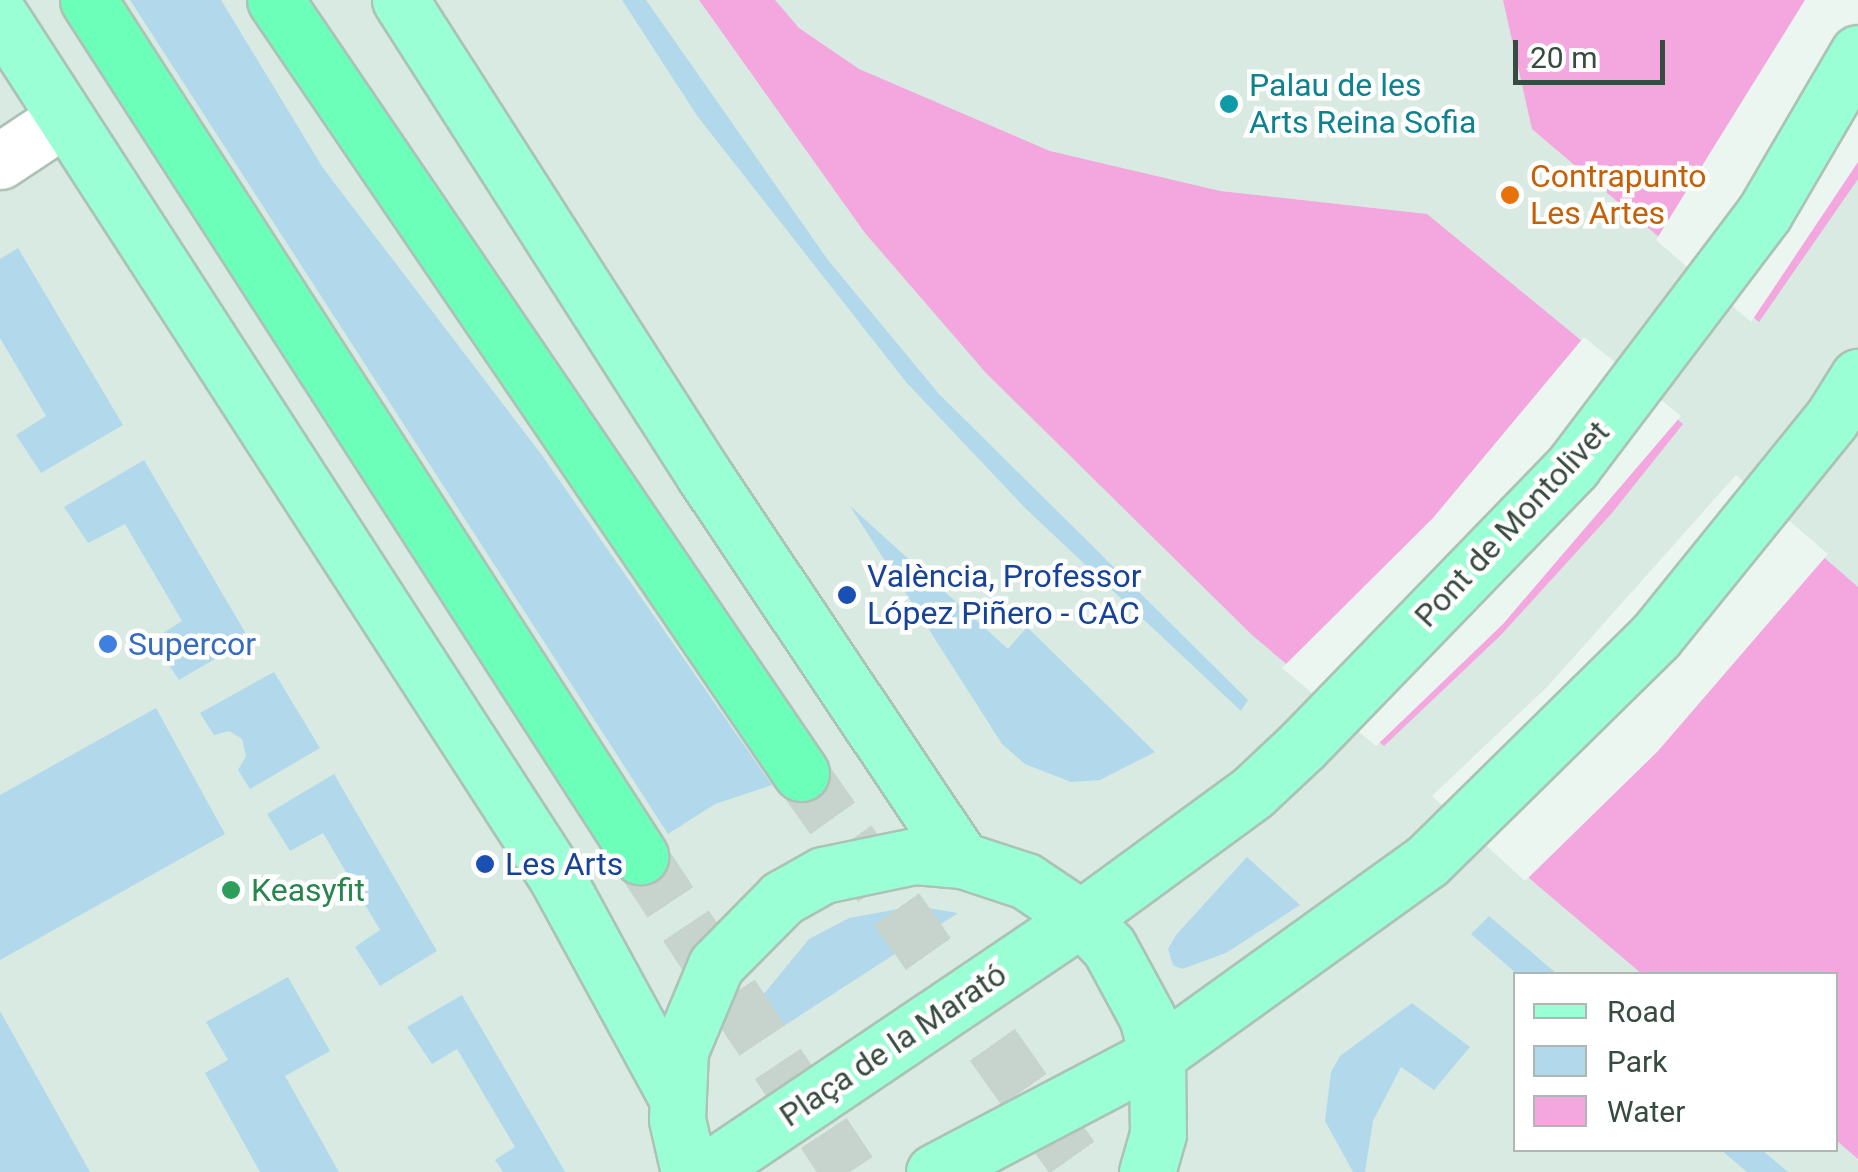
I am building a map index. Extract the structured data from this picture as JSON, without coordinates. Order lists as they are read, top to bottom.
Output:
{
  "streets": {
    "main road": ["Pont de Montolivet", "Plaça de la Marató"]
  },
  "crossings": [
    ["Pont de Montolivet", "Plaça de la Marató"]
  ],
  "places": [
    "Palau de les Arts Reina Sofia",
    "Contrapunto Les Artes",
    "València, Professor López Piñero - CAC",
    "Supercor",
    "Les Arts",
    "Keasyfit"
  ],
  "legend": ["Road", "Park", "Water"],
  "scale_bar": "20 m"
}
